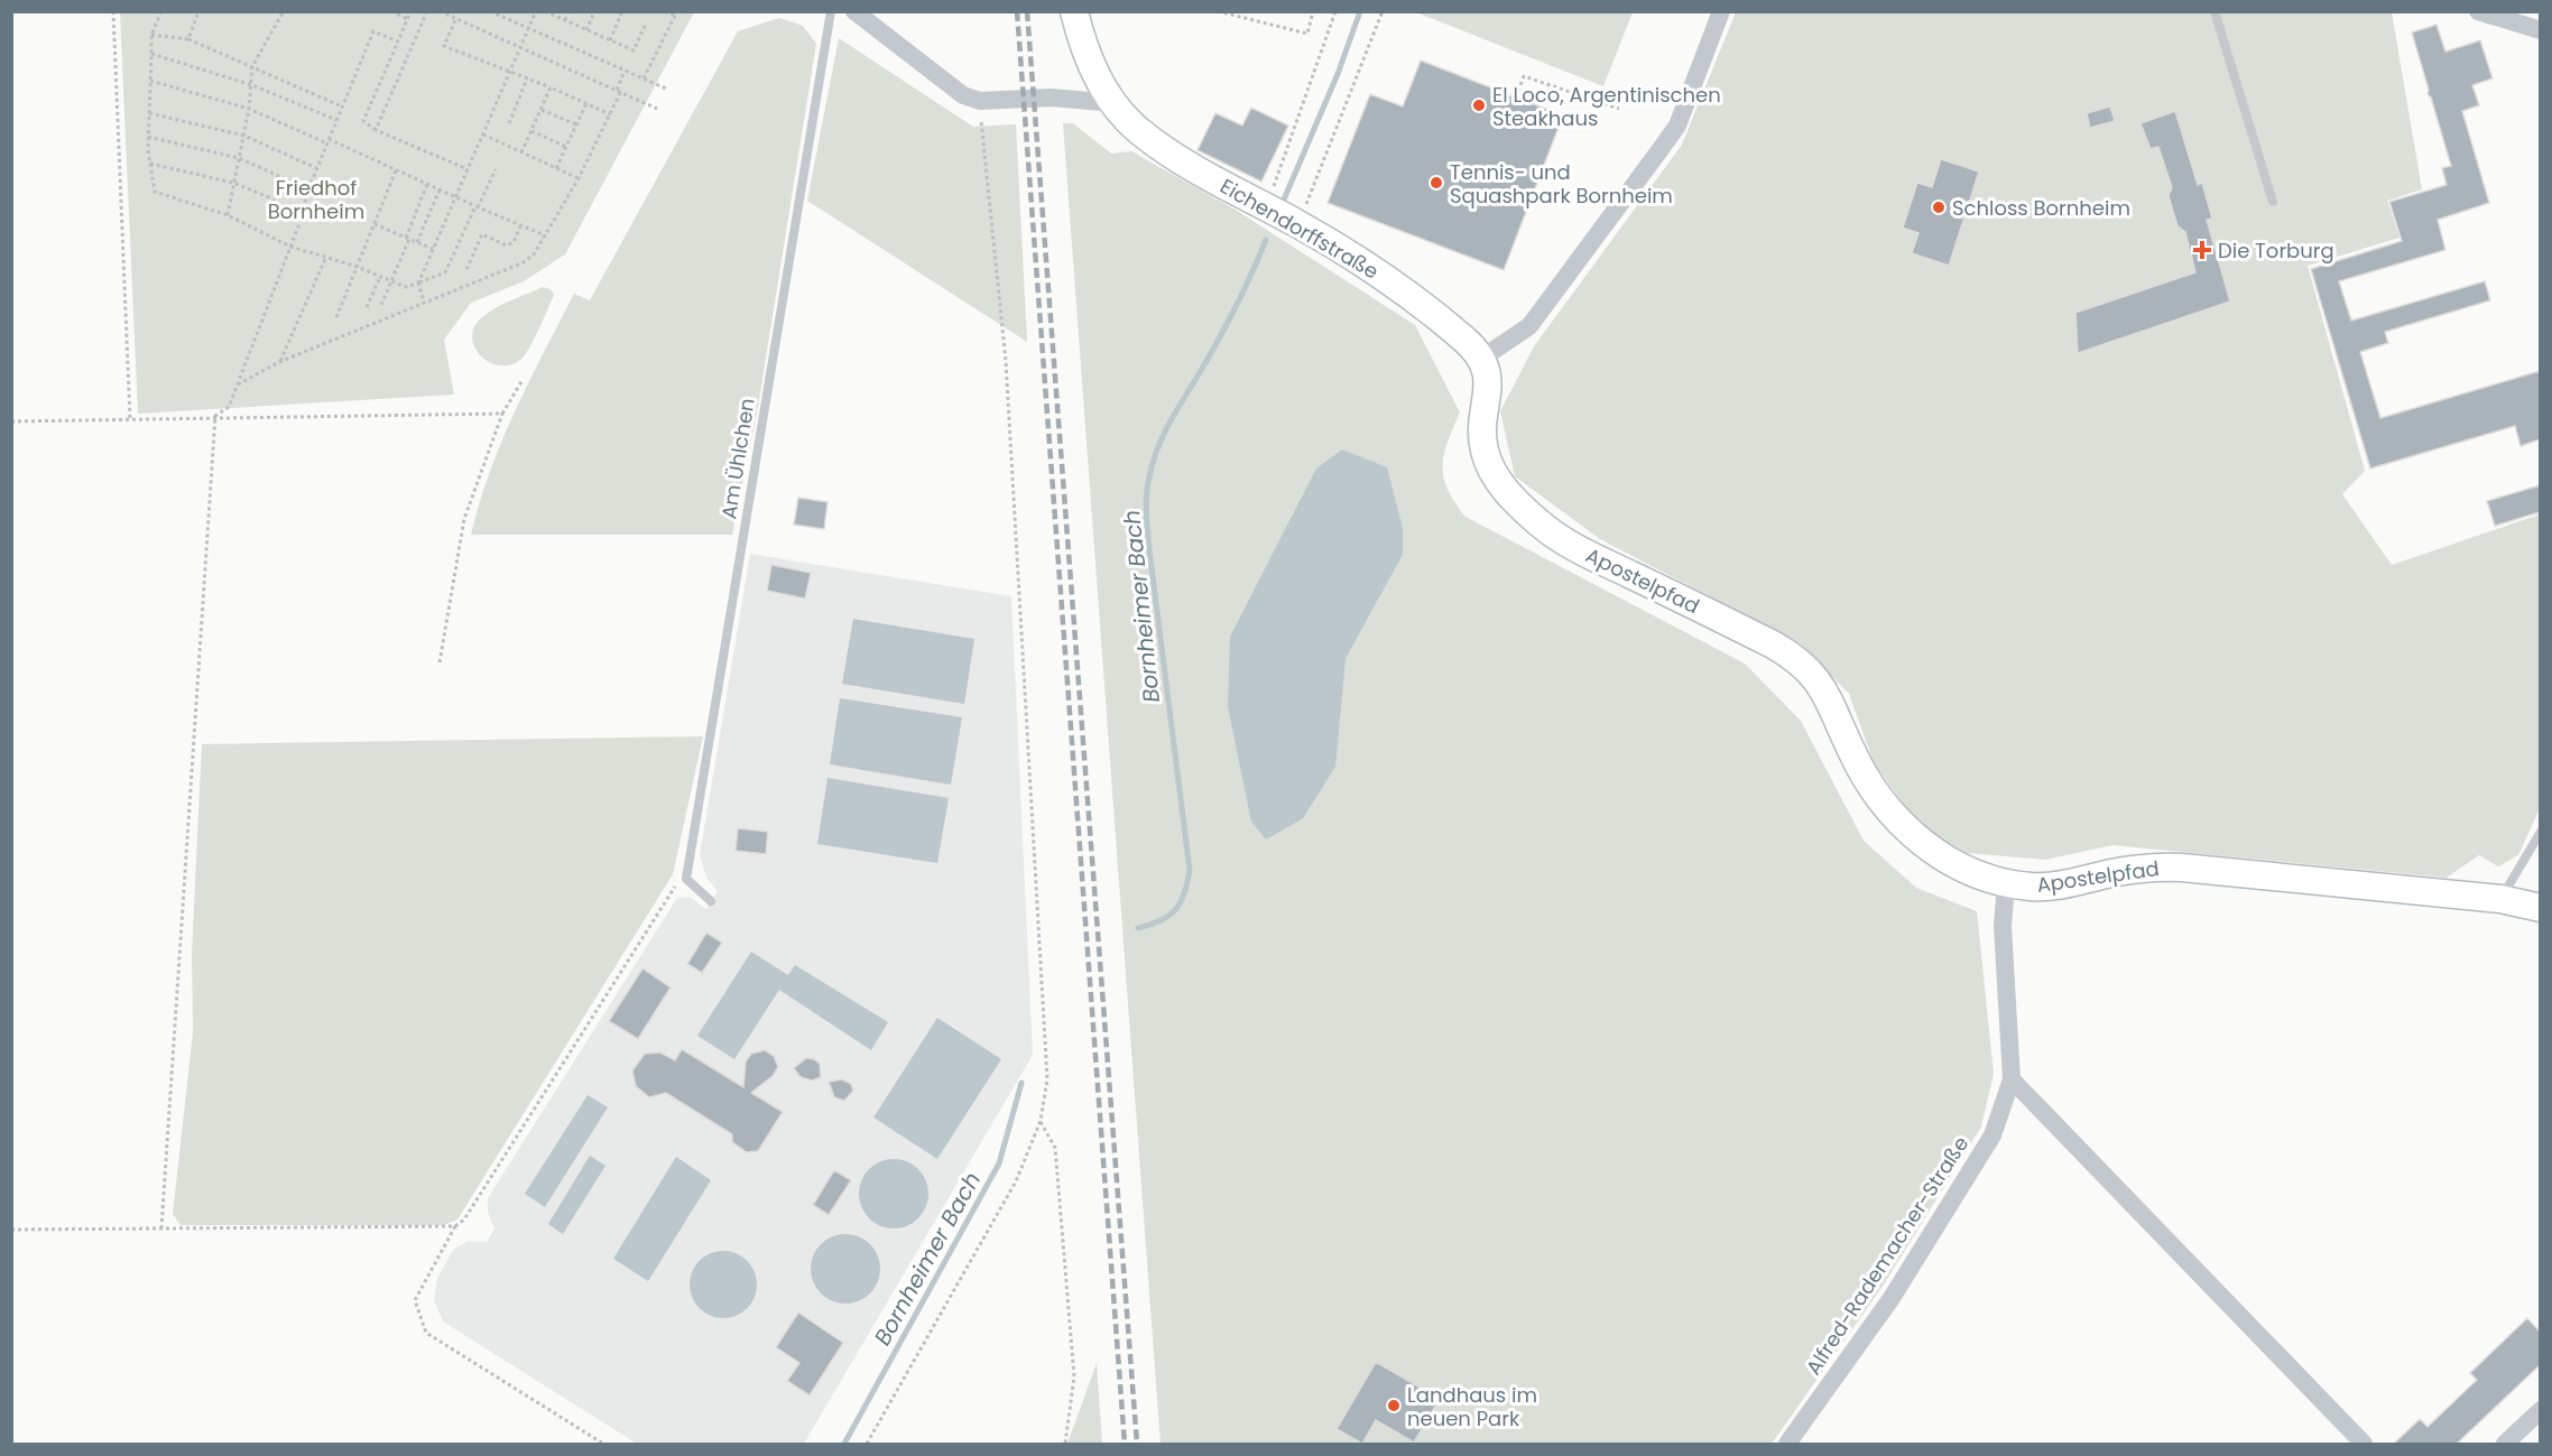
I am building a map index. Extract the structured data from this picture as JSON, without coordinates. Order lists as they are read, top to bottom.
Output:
{
  "streets": {
    "street": ["Eichendorffstraße", "Apostelpfad", "Alfred-Rademacher-Straße"],
    "lane": ["Am Ühlchen"]
  },
  "crossings": [
    ["Eichendorffstraße", "Apostelpfad"],
    ["Apostelpfad", "Alfred-Rademacher-Straße"]
  ],
  "water": ["Bornheimer Bach"],
  "parks": ["Friedhof Bornheim"],
  "places": {
    "other": [
      "El Loco, Argentinischen Steakhaus",
      "Tennis- und Squashpark Bornheim",
      "Schloss Bornheim",
      "Landhaus im neuen Park"
    ],
    "health": ["Die Torburg"]
  }
}
